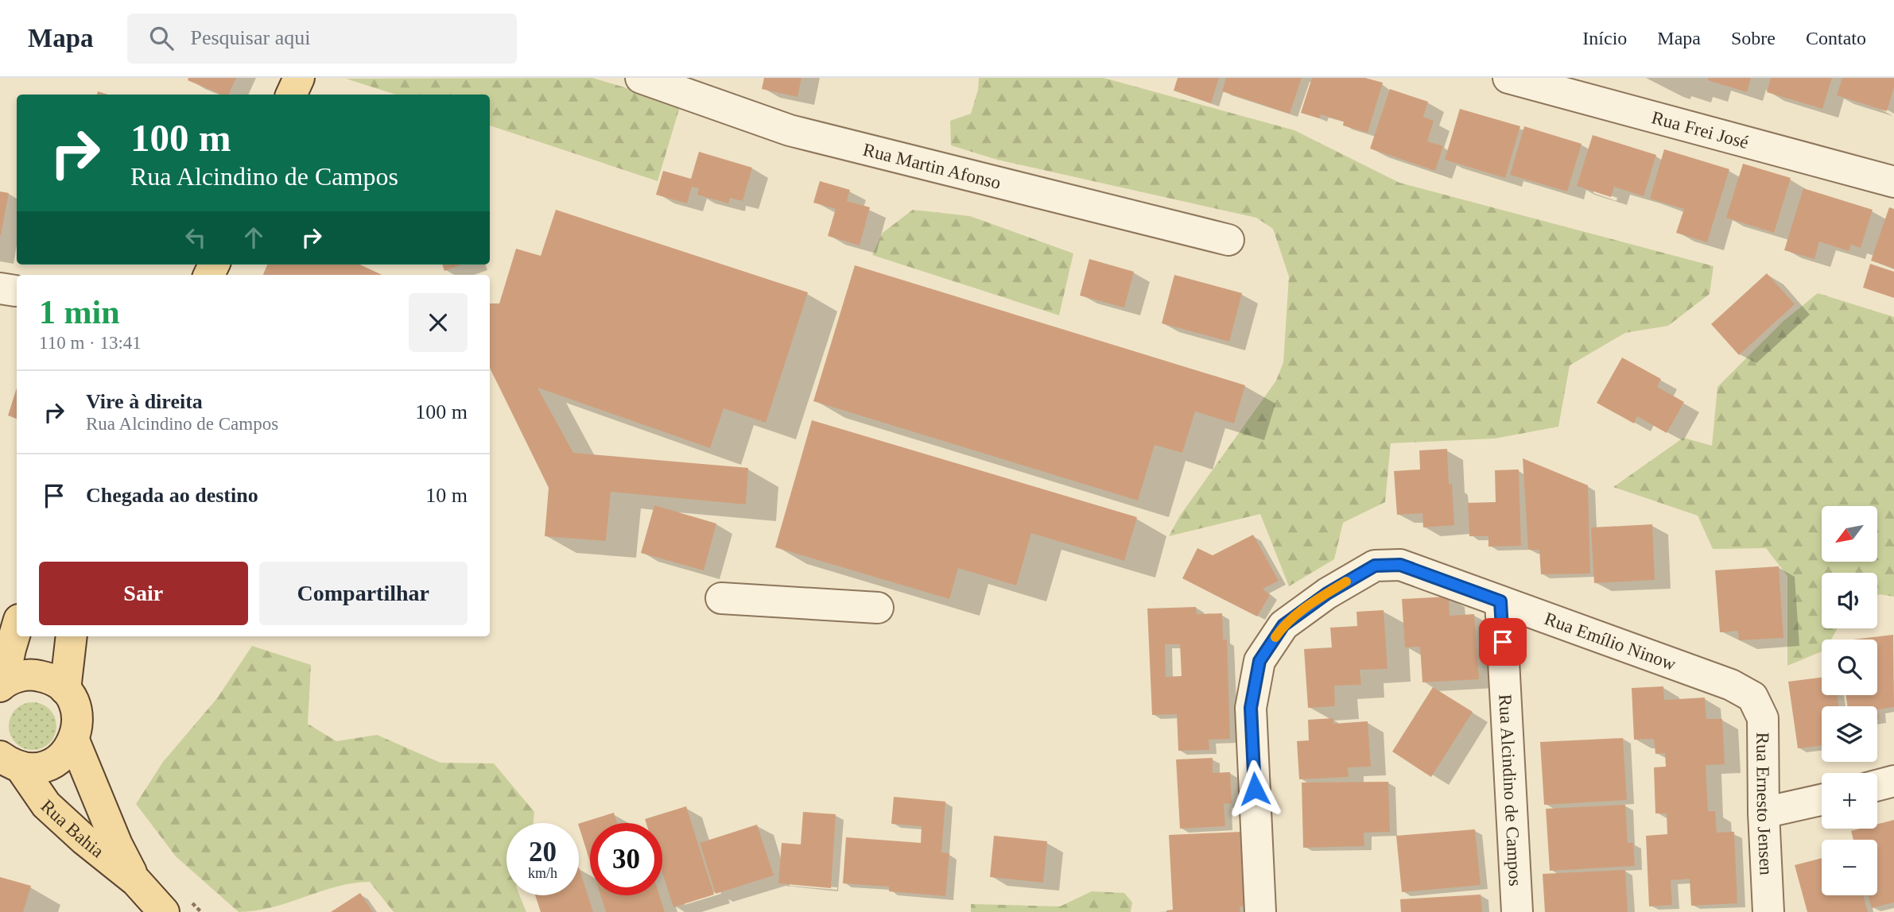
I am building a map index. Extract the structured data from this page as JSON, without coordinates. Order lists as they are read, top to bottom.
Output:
{
  "streets": {
    "main road": ["Rua Bahia"],
    "street": [
      "Rua Frei José",
      "Rua Martin Afonso",
      "Rua Emílio Ninow",
      "Rua Alcindino de Campos",
      "Rua Ernesto Jensen"
    ]
  },
  "crossings": [
    ["Rua Emílio Ninow", "Rua Alcindino de Campos"],
    ["Rua Emílio Ninow", "Rua Ernesto Jensen"]
  ],
  "north": "bottom left",
  "page": {
    "header": "Mapa",
    "search": "Pesquisar aqui",
    "nav": [
      "Início",
      "Mapa",
      "Sobre",
      "Contato"
    ],
    "turn": ["100 m", "Rua Alcindino de Campos"],
    "heading": ["1 min", "110 m · 13:41"],
    "list": [
      {
        "name": "Vire à direita",
        "note": "Rua Alcindino de Campos",
        "value": "100 m"
      },
      {
        "name": "Chegada ao destino",
        "value": "10 m"
      }
    ],
    "map_buttons": ["+", "−"],
    "buttons": ["Sair", "Compartilhar"],
    "speed": "20 km/h",
    "limit": "30"
  }
}
